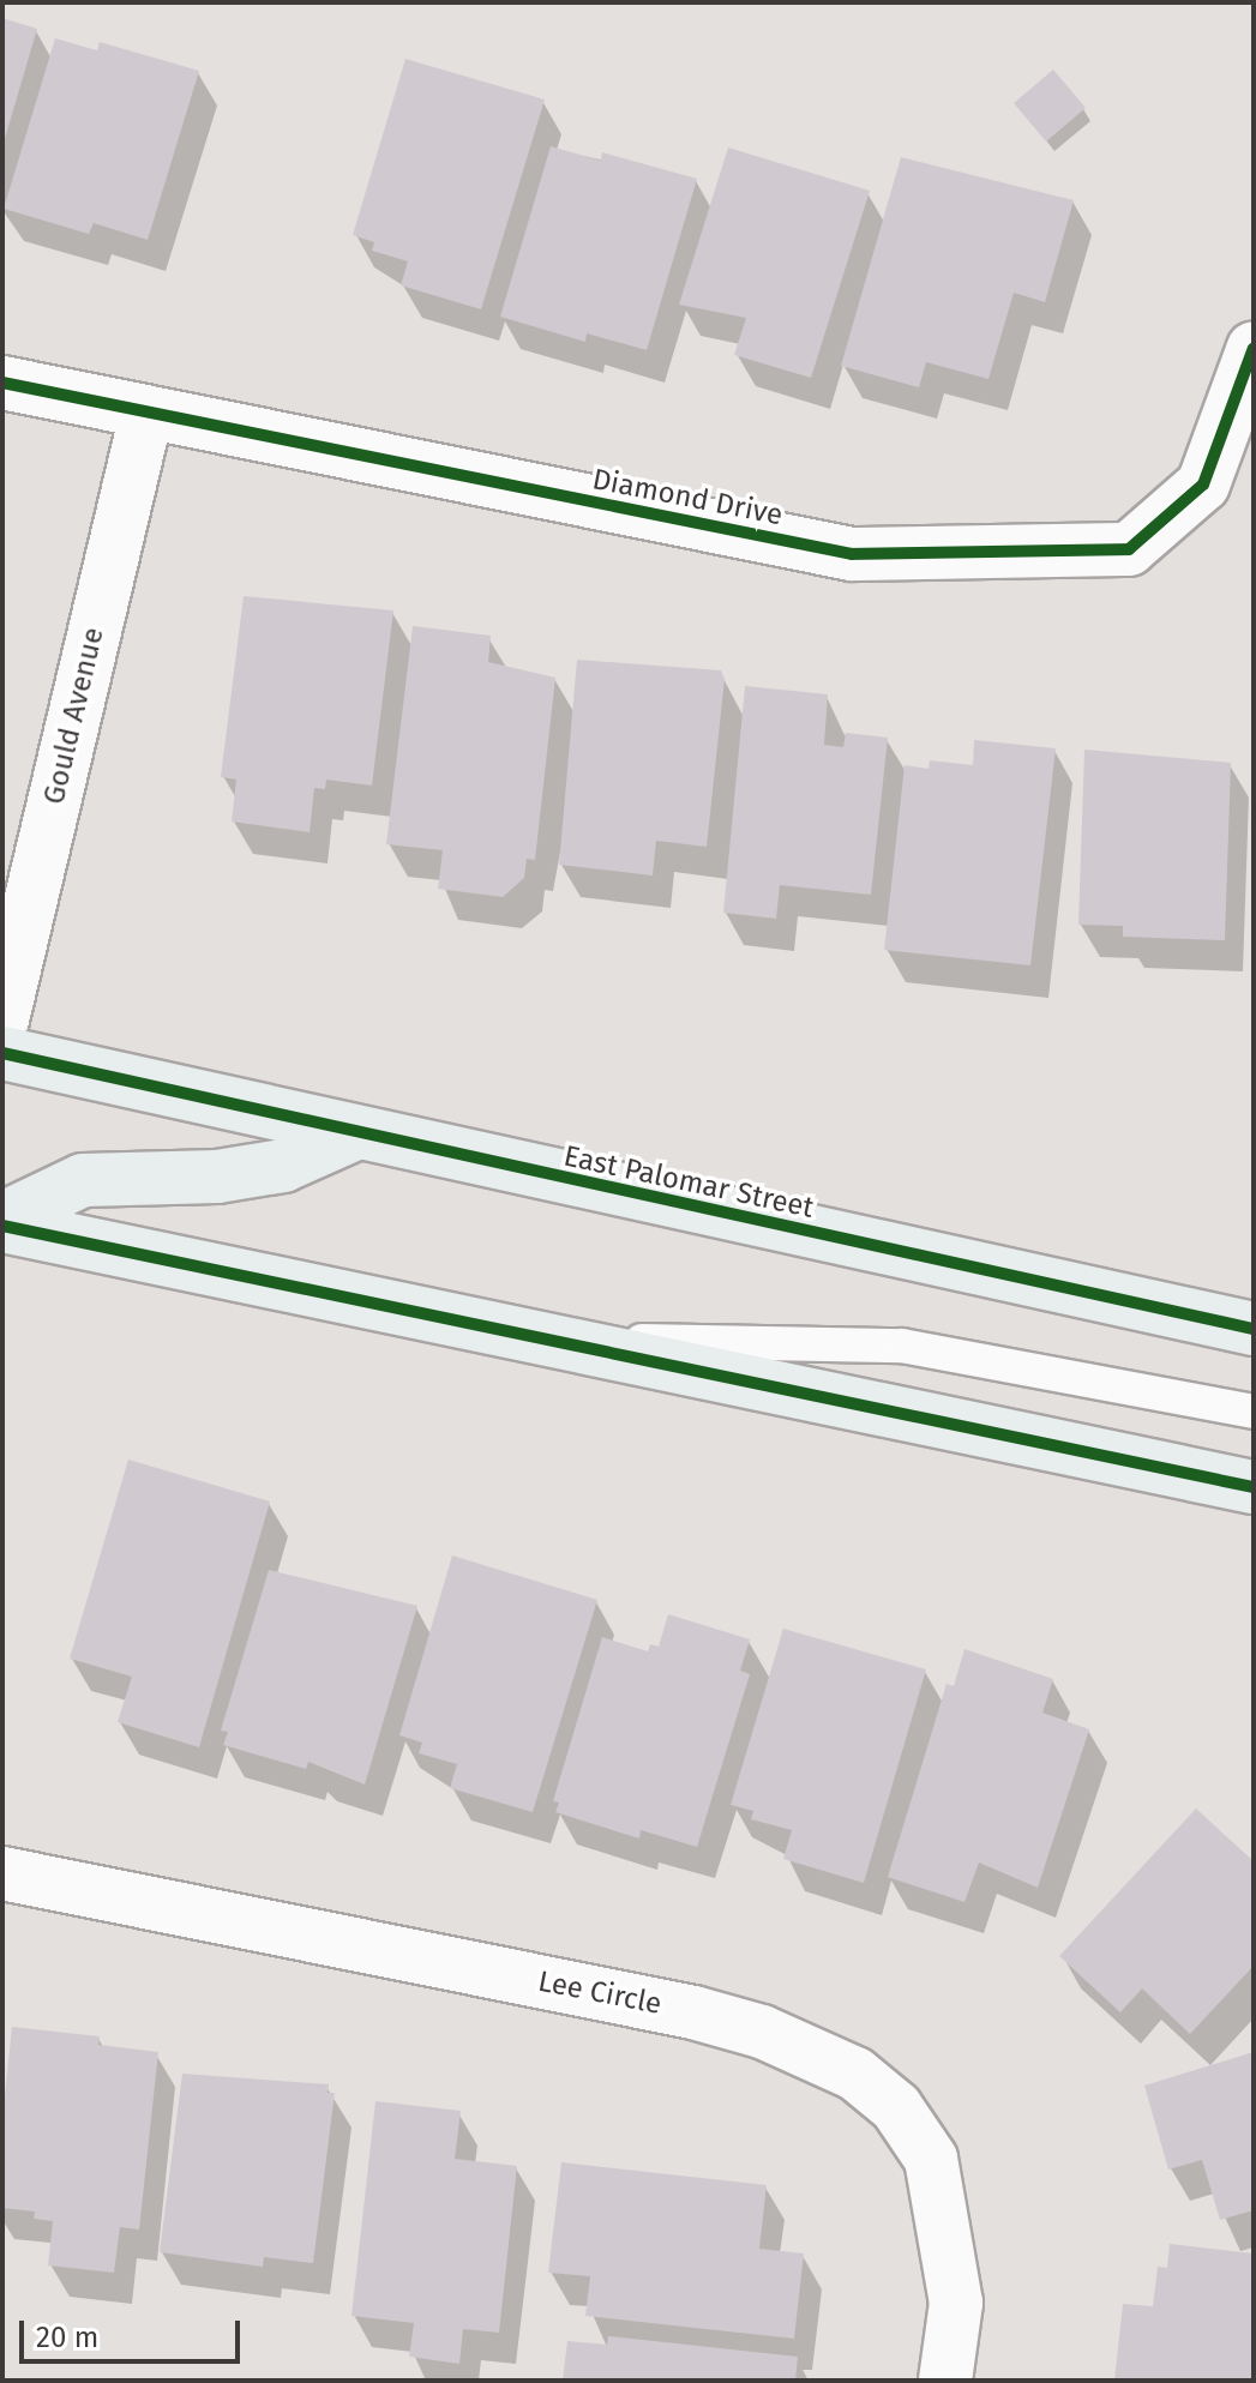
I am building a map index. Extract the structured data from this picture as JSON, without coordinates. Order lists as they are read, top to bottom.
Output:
{
  "streets": {
    "main road": ["East Palomar Street"],
    "street": ["Diamond Drive", "Gould Avenue", "Lee Circle"]
  },
  "crossings": [
    ["Diamond Drive", "Gould Avenue"]
  ],
  "scale_bar": "20 m"
}
